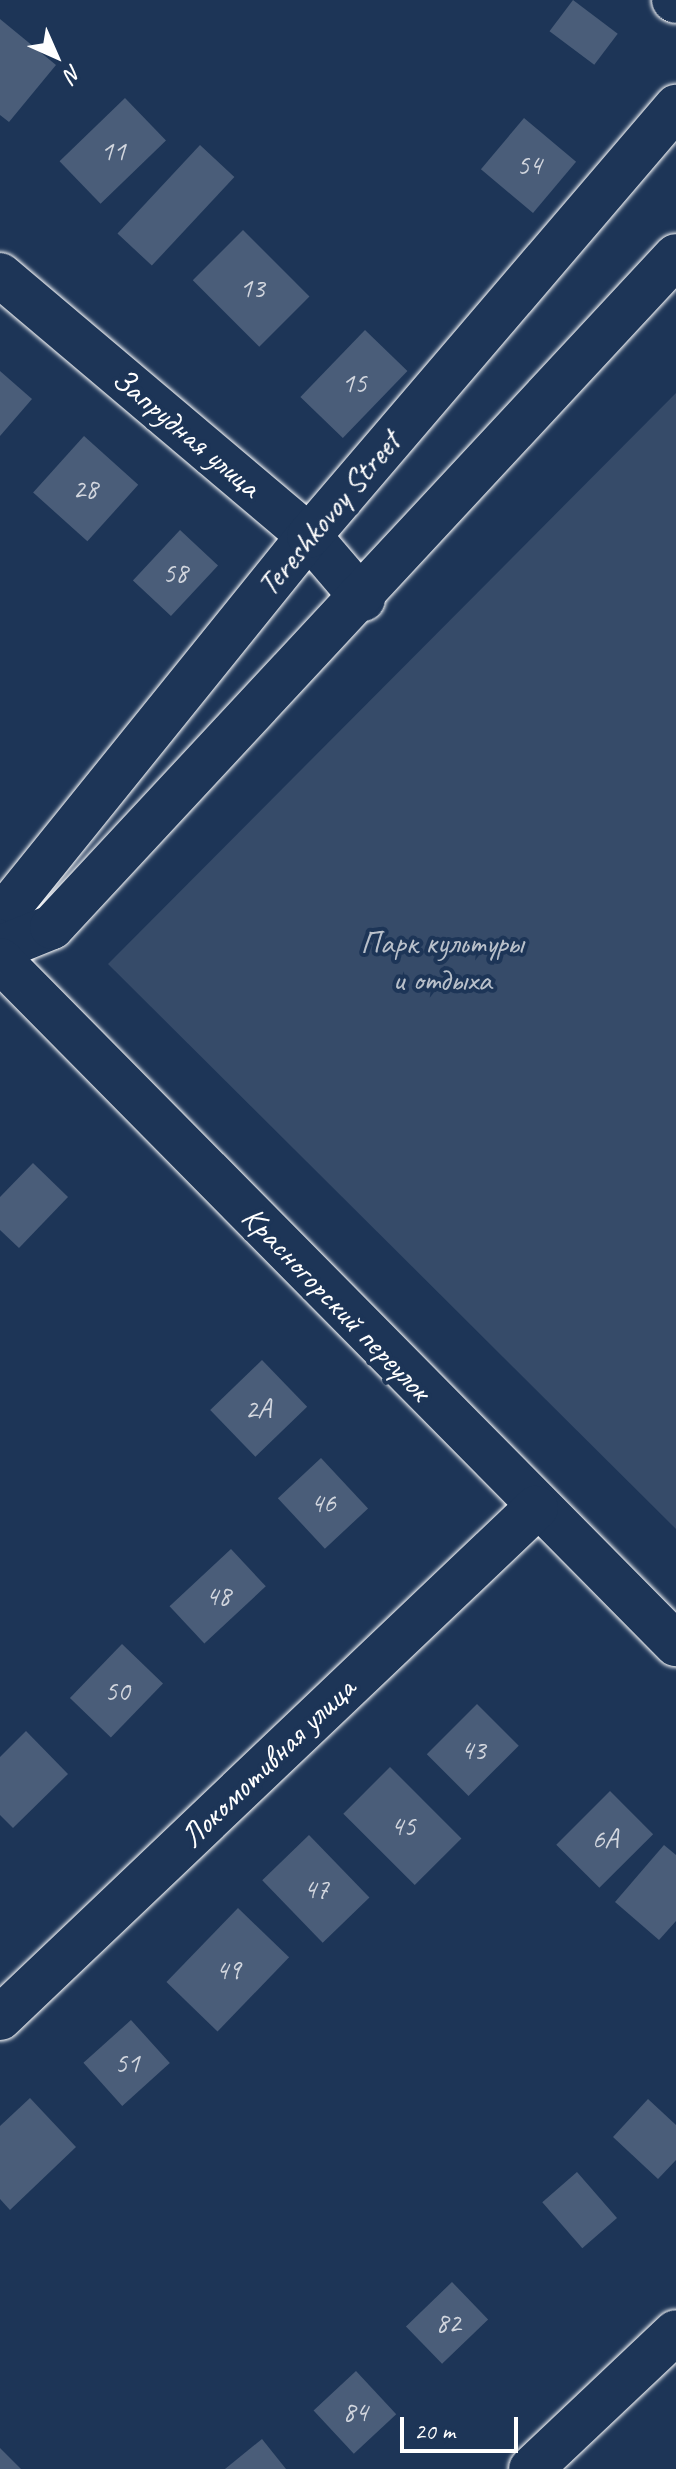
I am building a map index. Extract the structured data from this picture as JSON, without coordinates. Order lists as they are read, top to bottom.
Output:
{
  "streets": {
    "street": [
      "Запрудная улица",
      "Tereshkovoy Street",
      "Красногорский переулок",
      "Локомотивная улица"
    ]
  },
  "crossings": [
    ["Запрудная улица", "Tereshkovoy Street"],
    ["Красногорский переулок", "Локомотивная улица"]
  ],
  "parks": ["Парк культуры и отдыха"],
  "house_numbers": [
    "11",
    "54",
    "13",
    "15",
    "28",
    "58",
    "2А",
    "46",
    "48",
    "50",
    "43",
    "45",
    "6А",
    "47",
    "49",
    "51",
    "82",
    "84"
  ],
  "scale_bar": "20 m",
  "north": "bottom right"
}
